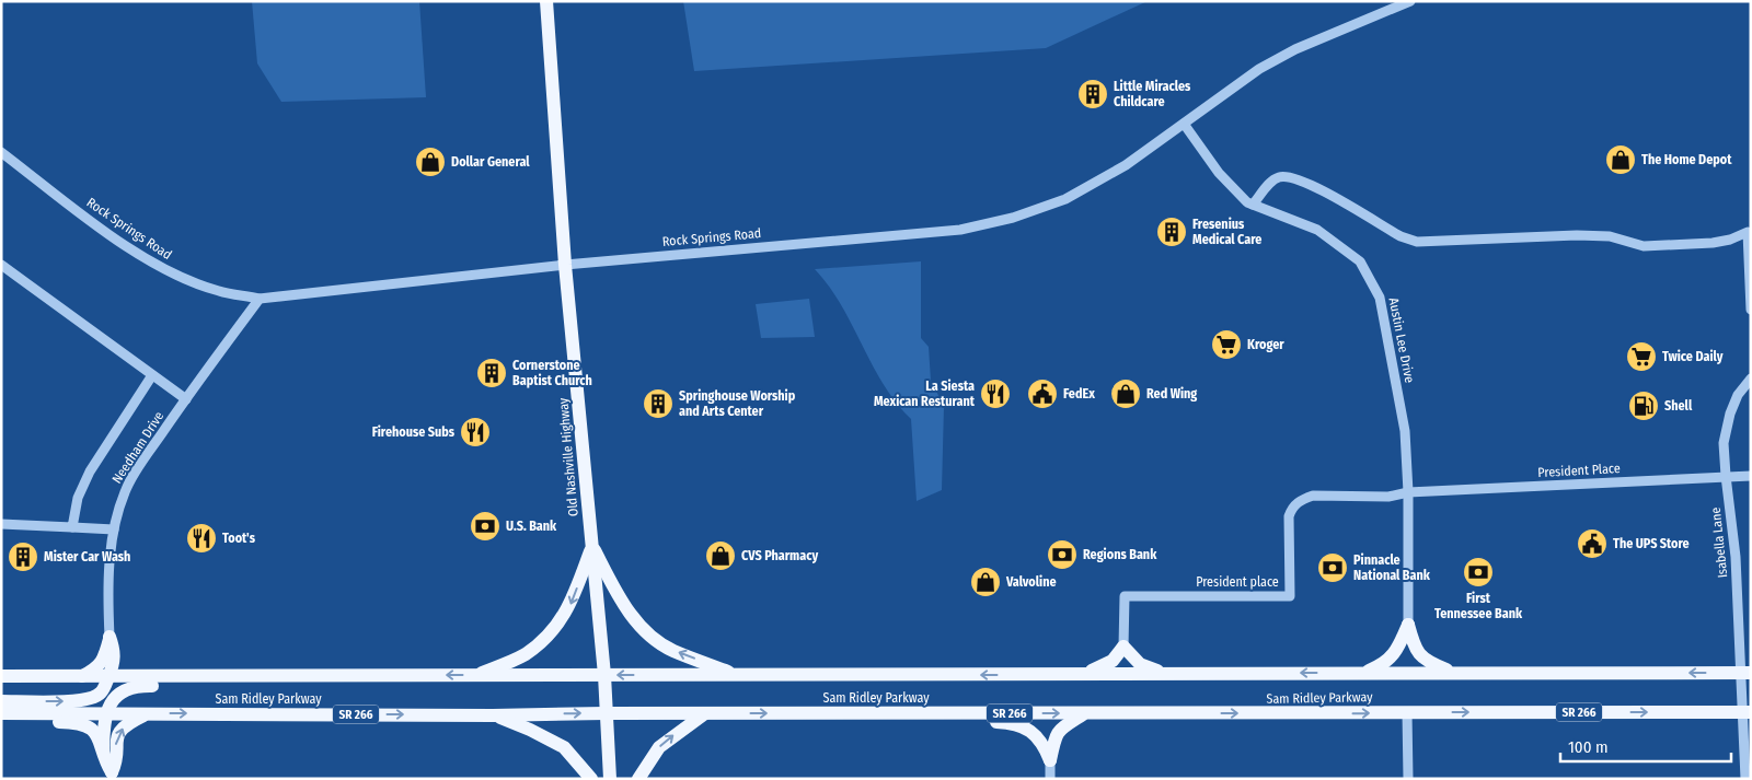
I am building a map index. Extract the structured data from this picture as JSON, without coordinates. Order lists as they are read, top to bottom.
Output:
{
  "streets": {
    "main road": ["Old Nashville Highway", "Sam Ridley Parkway", "SR 266"],
    "street": [
      "Rock Springs Road",
      "Austin Lee Drive",
      "Needham Drive",
      "President Place",
      "Isabella Lane",
      "President place"
    ]
  },
  "crossings": [
    ["Rock Springs Road", "Austin Lee Drive"],
    ["Rock Springs Road", "Needham Drive"],
    ["Rock Springs Road", "Old Nashville Highway"],
    ["Austin Lee Drive", "President Place"],
    ["Austin Lee Drive", "President place"],
    ["Old Nashville Highway", "Sam Ridley Parkway"],
    ["President Place", "Isabella Lane"],
    ["President Place", "President place"],
    ["Isabella Lane", "Sam Ridley Parkway"]
  ],
  "places": {
    "building": [
      "Little Miracles Childcare",
      "Fresenius Medical Care",
      "Cornerstone Baptist Church",
      "Springhouse Worship and Arts Center",
      "Mister Car Wash"
    ],
    "shop": [
      "The Home Depot",
      "Dollar General",
      "Red Wing",
      "CVS Pharmacy",
      "Valvoline"
    ],
    "supermarket": ["Kroger", "Twice Daily"],
    "restaurant": ["La Siesta Mexican Resturant", "Firehouse Subs", "Toot's"],
    "public building": ["FedEx", "The UPS Store"],
    "fuel station": ["Shell"],
    "bank": [
      "U.S. Bank",
      "Regions Bank",
      "Pinnacle National Bank",
      "First Tennessee Bank"
    ]
  },
  "scale_bar": "100 m"
}
